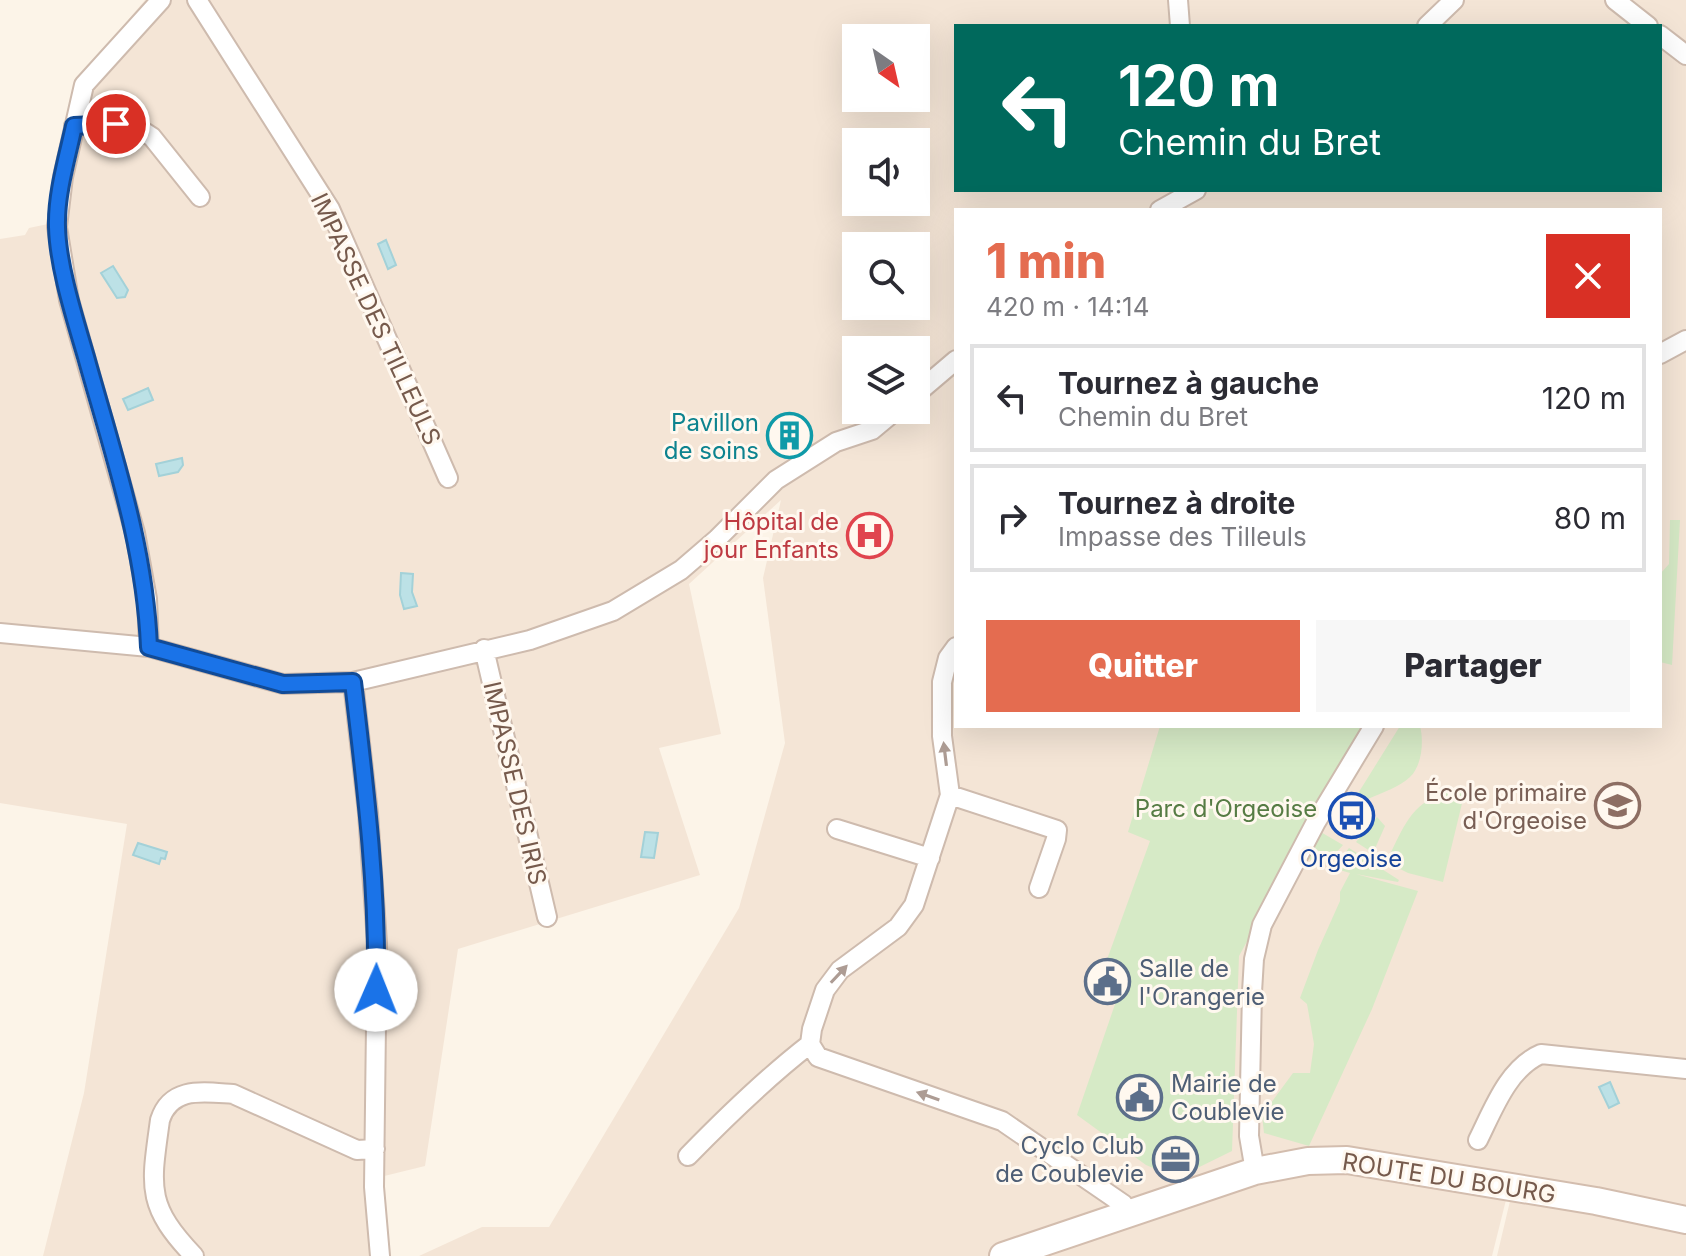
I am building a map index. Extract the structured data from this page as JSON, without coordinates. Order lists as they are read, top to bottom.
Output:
{
  "streets": {
    "main road": ["ROUTE DU BOURG"],
    "street": ["IMPASSE DES TILLEULS", "IMPASSE DES IRIS"]
  },
  "parks": ["Parc d'Orgeoise"],
  "places": {
    "building": ["Pavillon de soins"],
    "hospital": ["Hôpital de jour Enfants"],
    "school or university": ["École primaire d'Orgeoise"],
    "bus stop": ["Orgeoise"],
    "public building": ["Salle de l'Orangerie", "Mairie de Coublevie"],
    "office": ["Cyclo Club de Coublevie"]
  },
  "north": "bottom right",
  "page": {
    "turn": ["120 m", "Chemin du Bret"],
    "heading": ["1 min", "420 m · 14:14"],
    "list": [
      {
        "name": "Tournez à gauche",
        "note": "Chemin du Bret",
        "value": "120 m"
      },
      {
        "name": "Tournez à droite",
        "note": "Impasse des Tilleuls",
        "value": "80 m"
      }
    ],
    "buttons": ["Quitter", "Partager"]
  }
}
